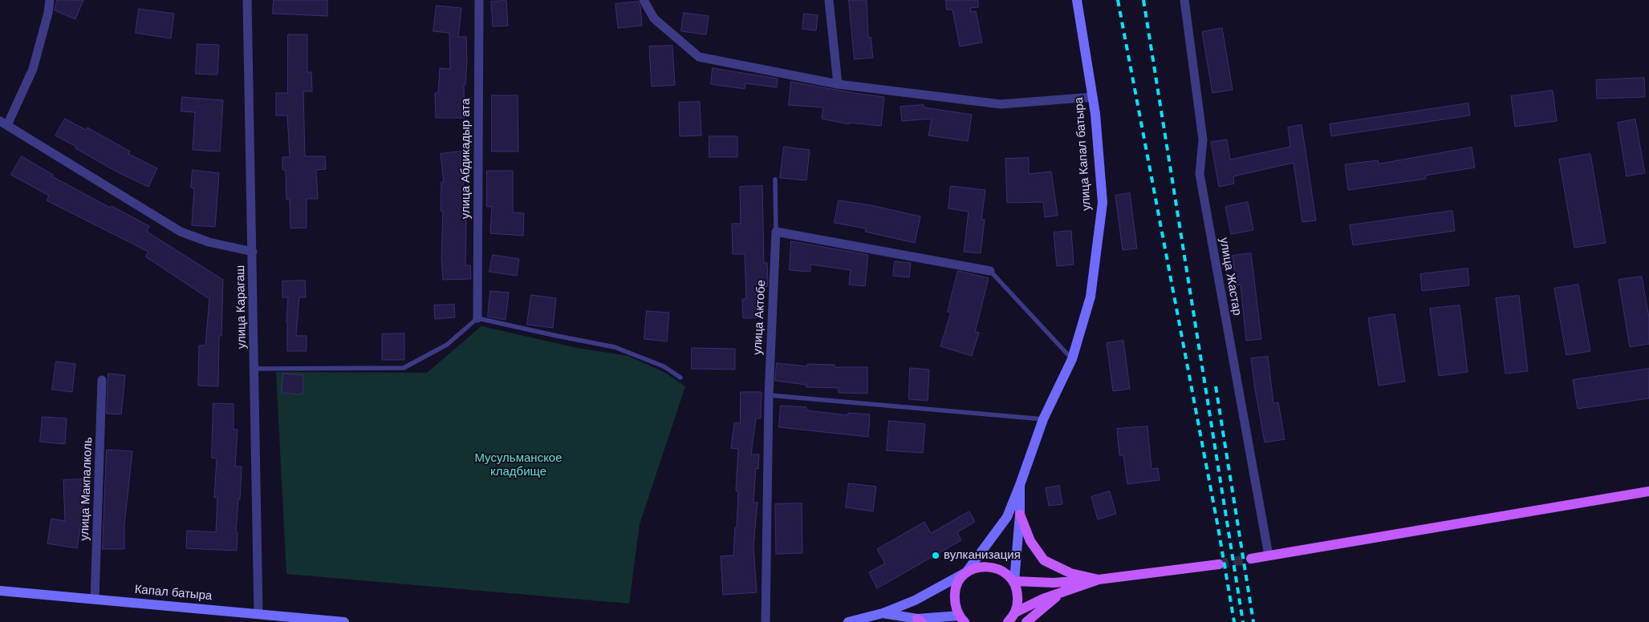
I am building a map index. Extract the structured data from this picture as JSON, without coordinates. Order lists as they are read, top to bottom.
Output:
{
  "streets": {
    "main road": ["улица Капал батыра", "Капал батыра"],
    "street": [
      "улица Абдикадыр ата",
      "улица Жастар",
      "улица Карагаш",
      "улица Актобе",
      "улица Макпалколь"
    ]
  },
  "crossings": [
    ["улица Карагаш", "Капал батыра"],
    ["улица Макпалколь", "Капал батыра"]
  ],
  "parks": ["Мусульманское кладбище"],
  "places": ["вулканизация"]
}
